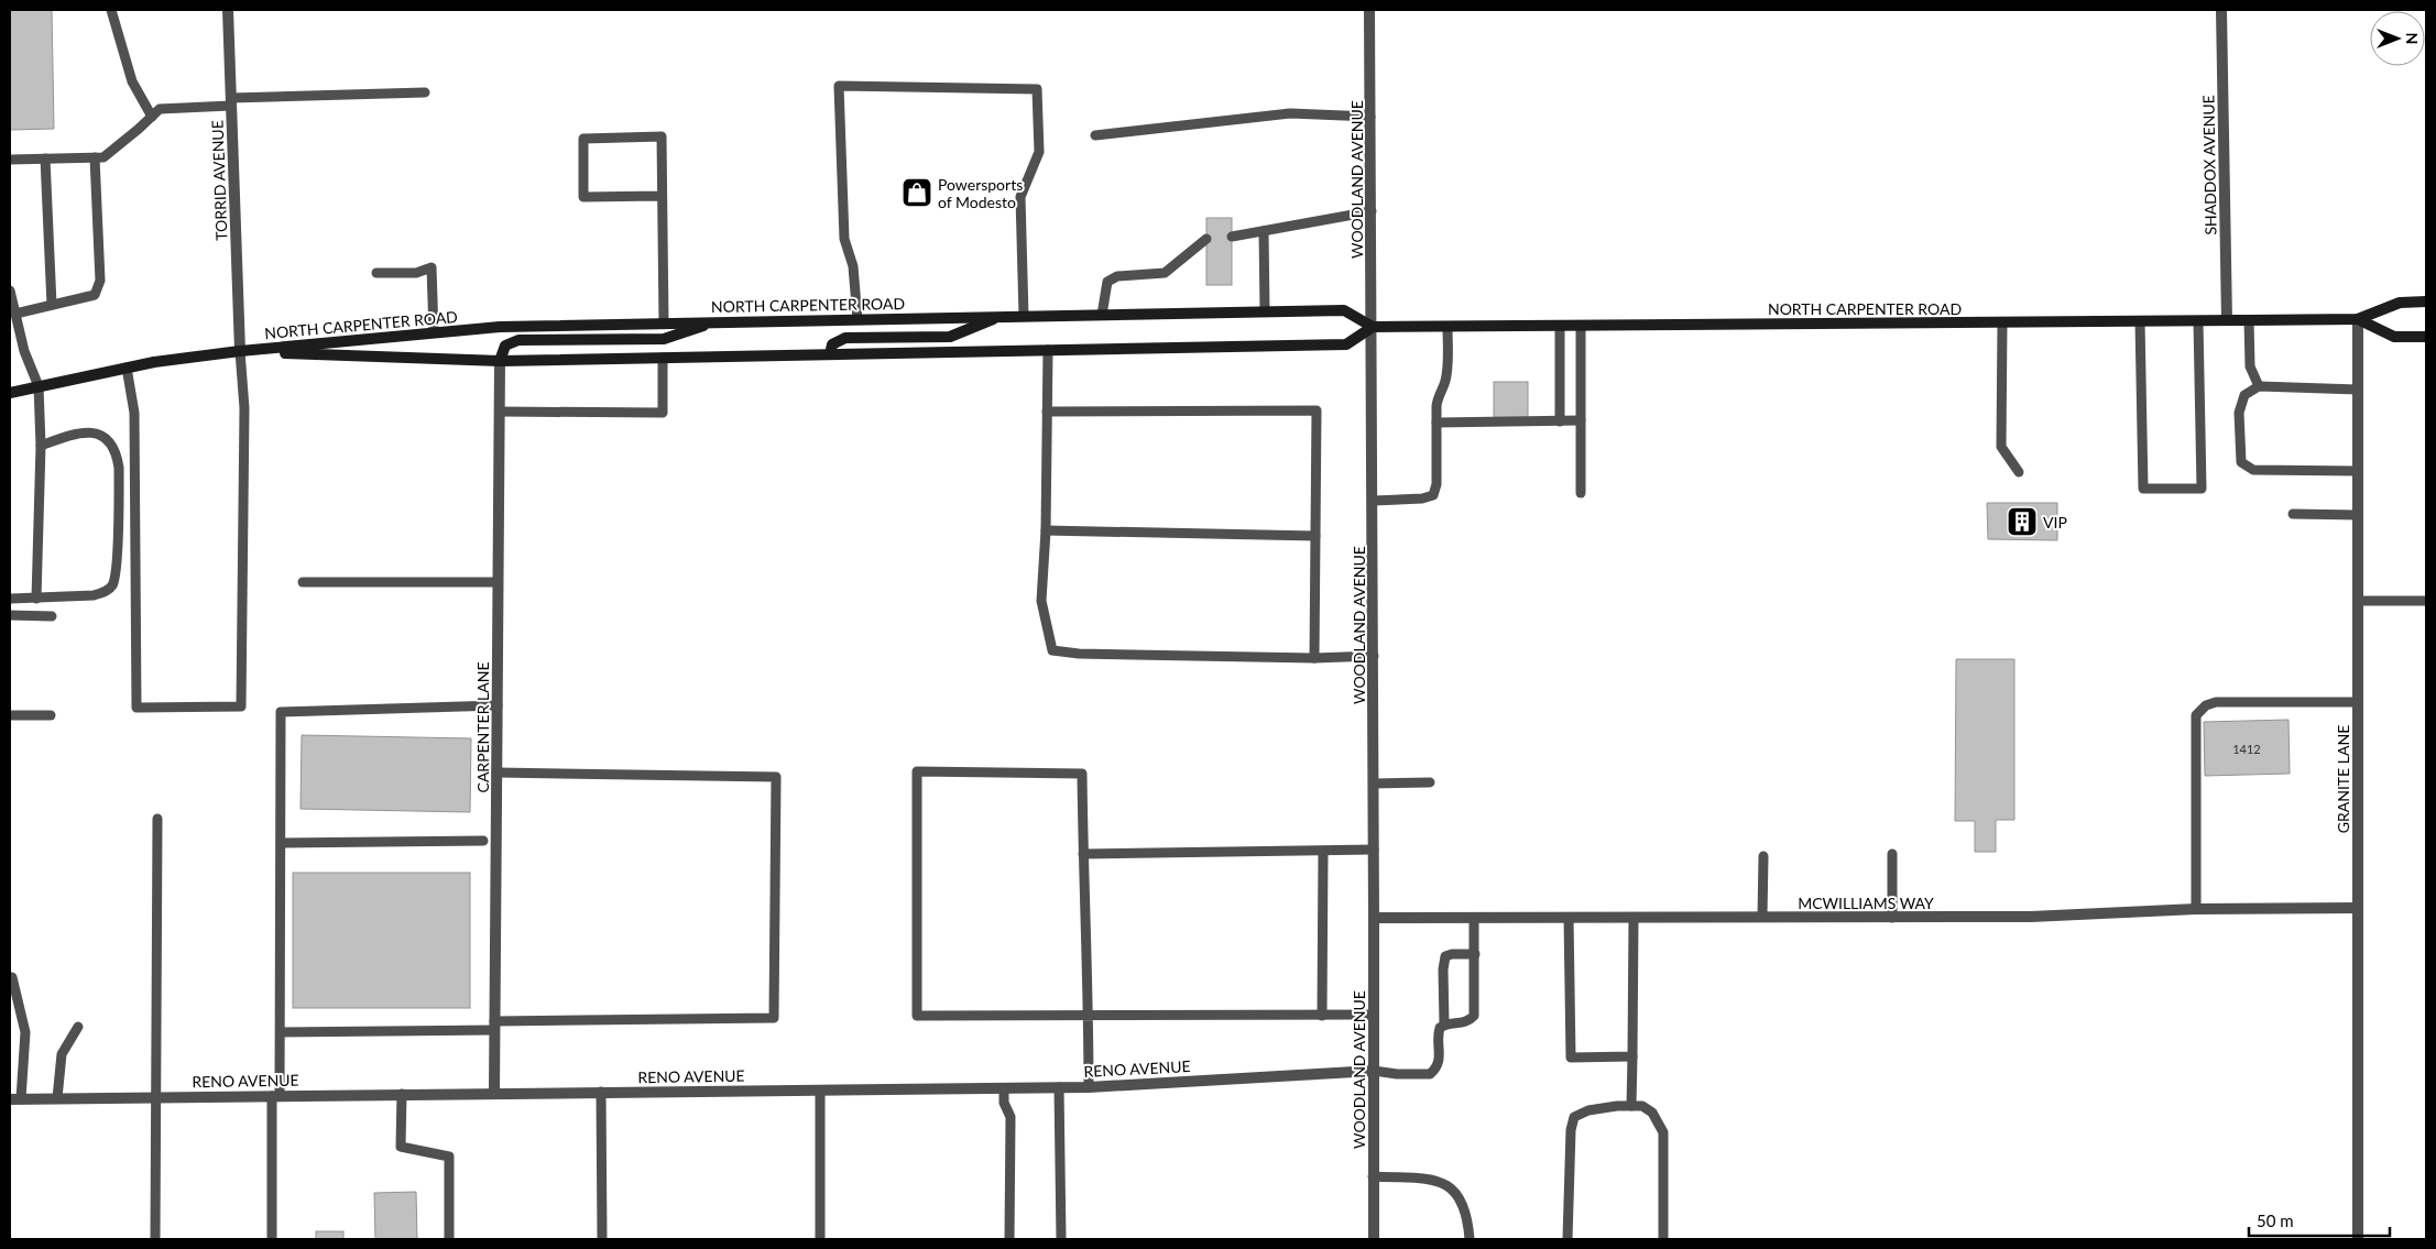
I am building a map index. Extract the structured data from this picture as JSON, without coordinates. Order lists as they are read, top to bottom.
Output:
{
  "streets": {
    "main road": ["NORTH CARPENTER ROAD"],
    "street": [
      "SHADDOX AVENUE",
      "WOODLAND AVENUE",
      "TORRID AVENUE",
      "CARPENTER LANE",
      "GRANITE LANE",
      "MCWILLIAMS WAY",
      "RENO AVENUE"
    ]
  },
  "crossings": [
    ["SHADDOX AVENUE", "NORTH CARPENTER ROAD"],
    ["WOODLAND AVENUE", "NORTH CARPENTER ROAD"],
    ["WOODLAND AVENUE", "MCWILLIAMS WAY"],
    ["WOODLAND AVENUE", "RENO AVENUE"],
    ["TORRID AVENUE", "NORTH CARPENTER ROAD"],
    ["NORTH CARPENTER ROAD", "CARPENTER LANE"],
    ["NORTH CARPENTER ROAD", "GRANITE LANE"],
    ["CARPENTER LANE", "RENO AVENUE"],
    ["GRANITE LANE", "MCWILLIAMS WAY"]
  ],
  "places": {
    "shop": ["Powersports of Modesto"],
    "building": ["VIP"]
  },
  "house_numbers": ["1412"],
  "scale_bar": "50 m",
  "north": "right"
}
